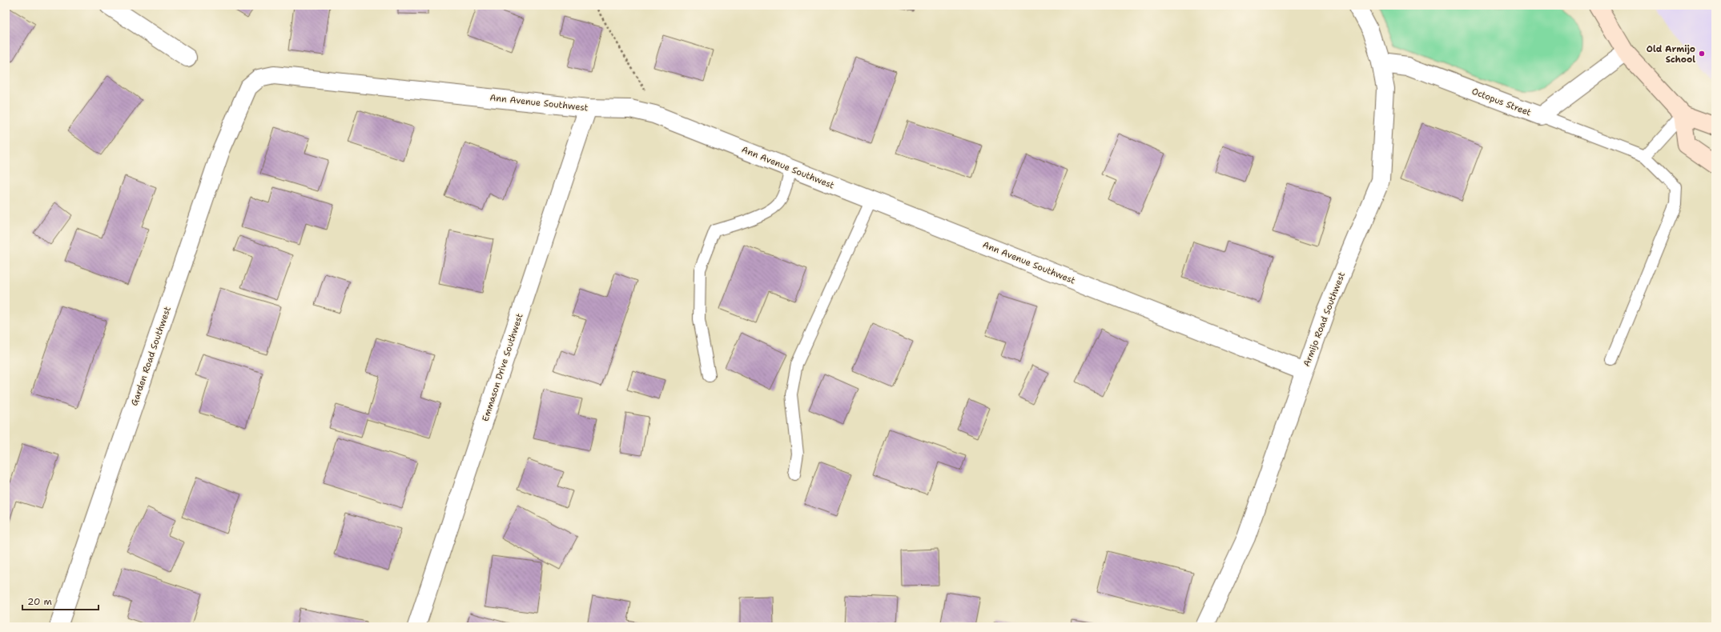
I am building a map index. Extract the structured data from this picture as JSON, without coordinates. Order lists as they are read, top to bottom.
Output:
{
  "streets": {
    "street": [
      "Octopus Street",
      "Ann Avenue Southwest",
      "Armijo Road Southwest",
      "Garden Road Southwest",
      "Emmason Drive Southwest"
    ]
  },
  "crossings": [
    ["Octopus Street", "Armijo Road Southwest"],
    ["Ann Avenue Southwest", "Armijo Road Southwest"],
    ["Ann Avenue Southwest", "Garden Road Southwest"],
    ["Ann Avenue Southwest", "Emmason Drive Southwest"]
  ],
  "places": ["Old Armijo School"],
  "scale_bar": "20 m"
}
